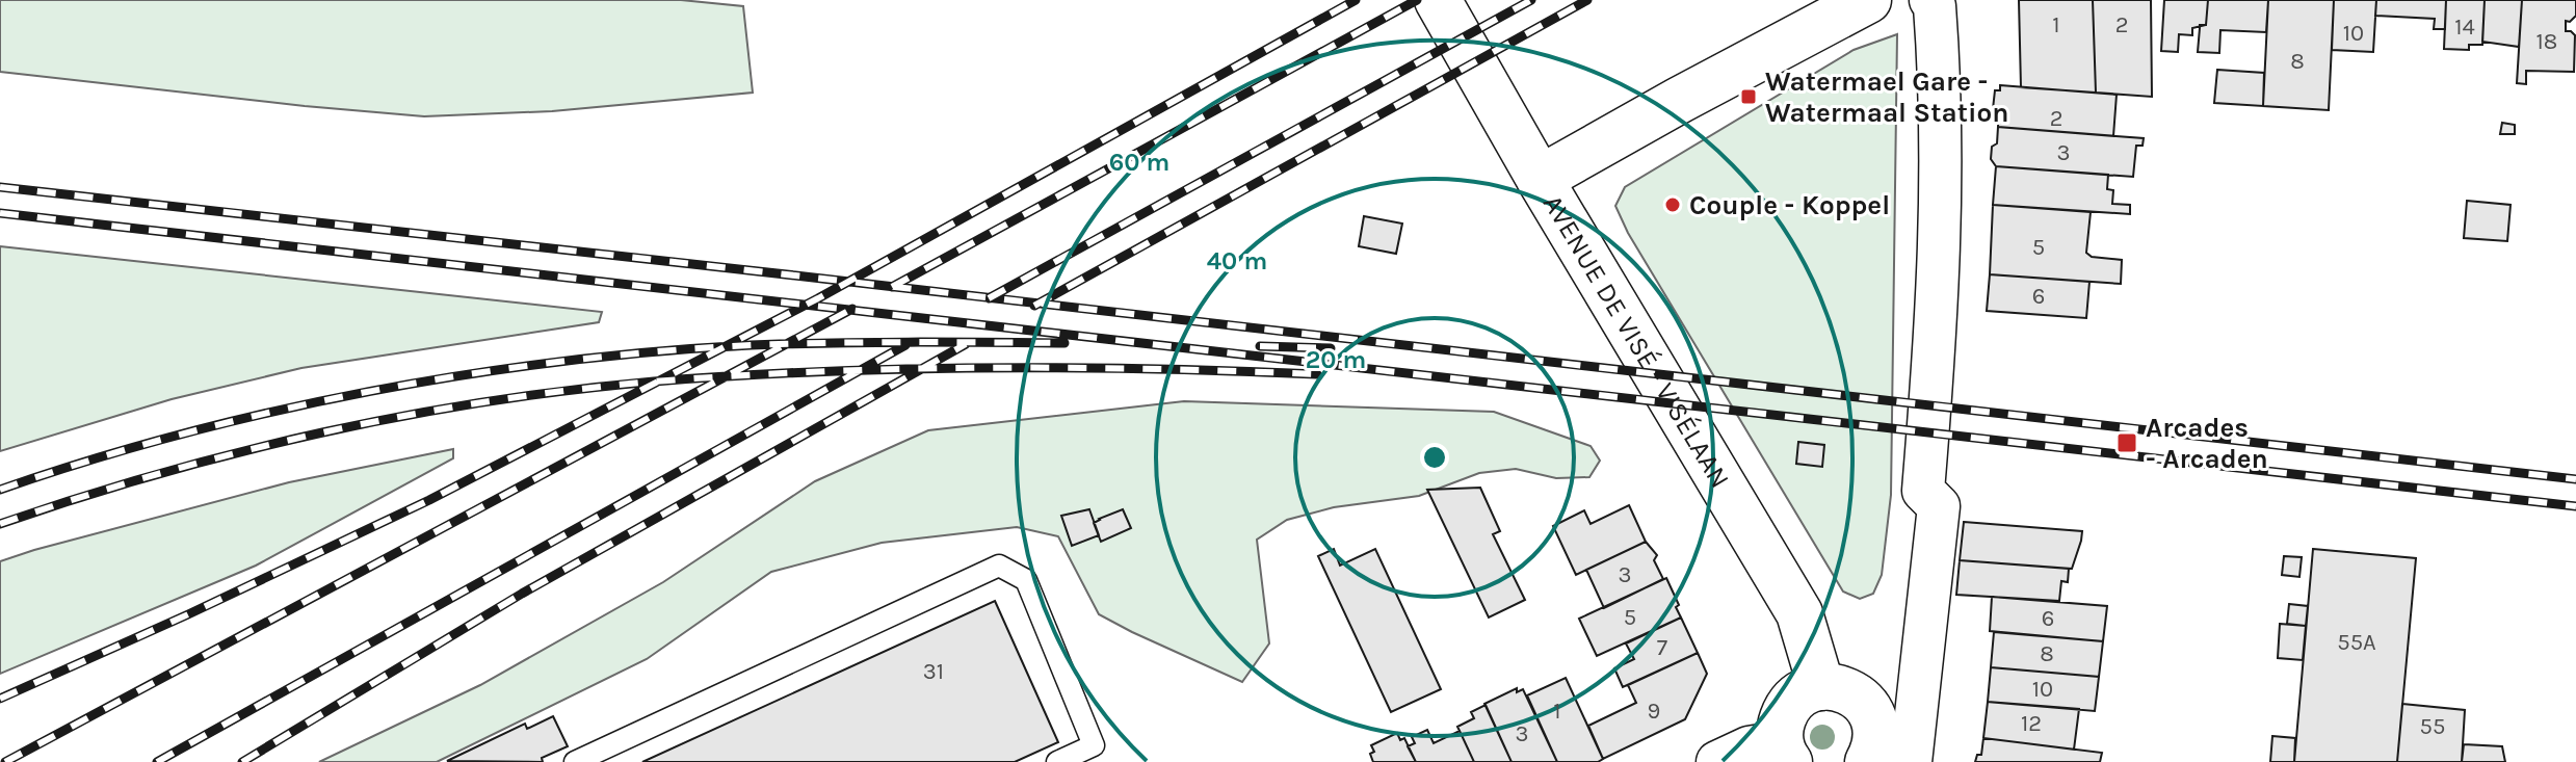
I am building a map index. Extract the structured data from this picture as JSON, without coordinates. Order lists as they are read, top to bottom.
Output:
{
  "streets": {
    "street": ["AVENUE DE VISÉ - VISÉLAAN"]
  },
  "places": {
    "transit": ["Watermael Gare - Watermaal Station", "Arcades - Arcaden"],
    "other": ["Couple - Koppel"]
  },
  "house_numbers": [
    "1",
    "2",
    "14",
    "10",
    "18",
    "8",
    "2",
    "3",
    "5",
    "6",
    "3",
    "5",
    "6",
    "55A",
    "7",
    "8",
    "31",
    "10",
    "1",
    "9",
    "12",
    "55",
    "3"
  ],
  "rings": ["60 m", "40 m", "20 m"]
}
